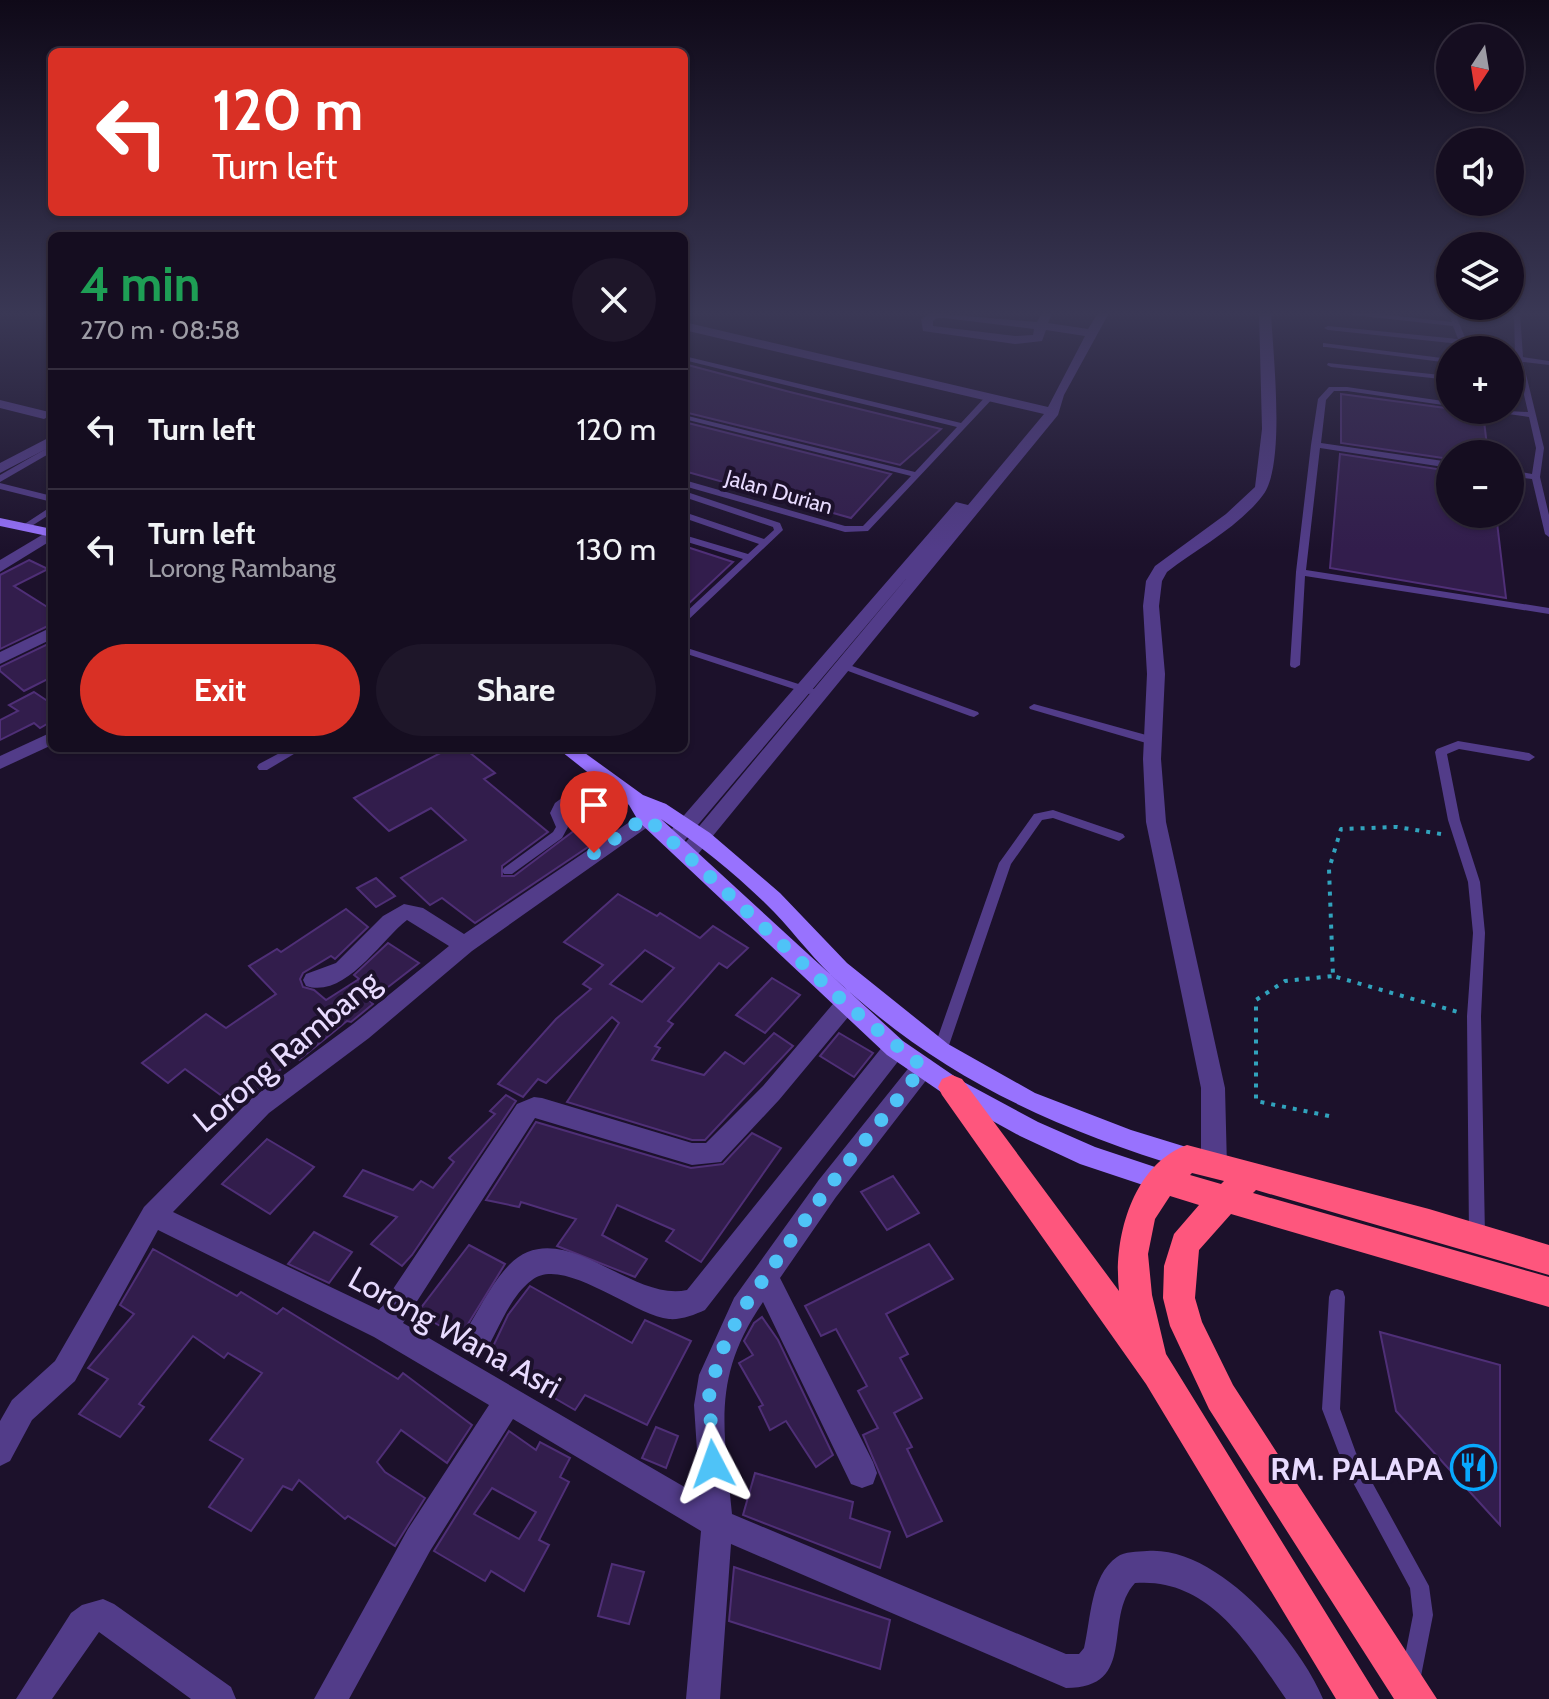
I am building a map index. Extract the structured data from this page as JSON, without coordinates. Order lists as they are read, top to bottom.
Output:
{
  "streets": {
    "street": ["Lorong Rambang", "Lorong Wana Asri"],
    "lane": ["Jalan Durian"]
  },
  "crossings": [
    ["Lorong Rambang", "Lorong Wana Asri"]
  ],
  "places": {
    "restaurant": ["RM. PALAPA"]
  },
  "north": "bottom",
  "page": {
    "map_buttons": ["+", "−"],
    "turn": ["120 m", "Turn left"],
    "heading": ["4 min", "270 m · 08:58"],
    "list": [
      {
        "name": "Turn left",
        "value": "120 m"
      },
      {
        "name": "Turn left",
        "note": "Lorong Rambang",
        "value": "130 m"
      }
    ],
    "buttons": ["Exit", "Share"]
  }
}
